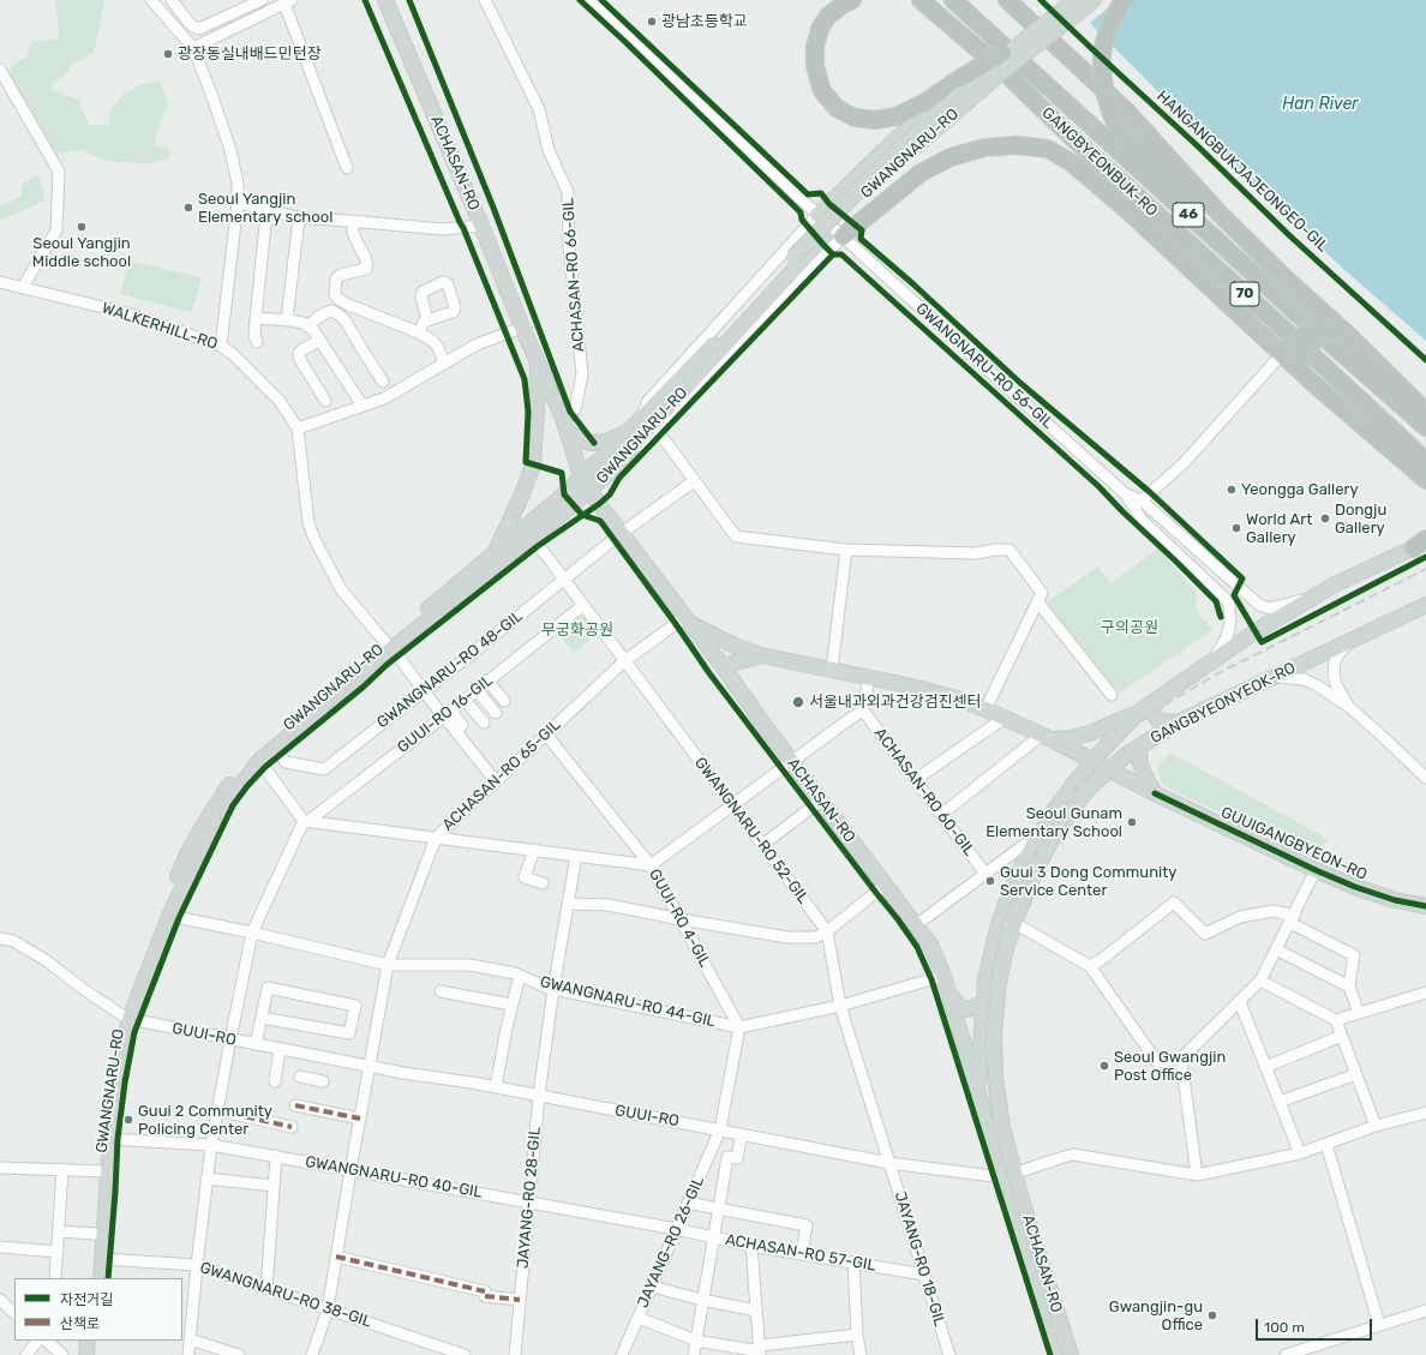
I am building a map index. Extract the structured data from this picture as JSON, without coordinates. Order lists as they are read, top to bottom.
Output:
{
  "streets": {
    "highway": ["GANGBYEONBUK-RO", "46", "70"],
    "main road": [
      "GWANGNARU-RO",
      "ACHASAN-RO",
      "GANGBYEONYEOK-RO",
      "GUUIGANGBYEON-RO"
    ],
    "street": [
      "ACHASAN-RO 66-GIL",
      "WALKERHILL-RO",
      "GWANGNARU-RO 56-GIL",
      "GWANGNARU-RO 48-GIL",
      "GUUI-RO 16-GIL",
      "ACHASAN-RO 65-GIL",
      "ACHASAN-RO 60-GIL",
      "GWANGNARU-RO 52-GIL",
      "GUUI-RO 4-GIL",
      "GWANGNARU-RO 44-GIL",
      "GUUI-RO",
      "GWANGNARU-RO 40-GIL",
      "JAYANG-RO 28-GIL",
      "JAYANG-RO 26-GIL",
      "ACHASAN-RO 57-GIL",
      "JAYANG-RO 18-GIL",
      "GWANGNARU-RO 38-GIL"
    ],
    "cycle path": ["HANGANGBUKJAJEONGEO-GIL"]
  },
  "crossings": [
    ["GWANGNARU-RO", "ACHASAN-RO"],
    ["GWANGNARU-RO", "WALKERHILL-RO"],
    ["GWANGNARU-RO", "GWANGNARU-RO 48-GIL"],
    ["GWANGNARU-RO", "GWANGNARU-RO 52-GIL"],
    ["GWANGNARU-RO", "GWANGNARU-RO 44-GIL"],
    ["GWANGNARU-RO", "GUUI-RO"],
    ["GWANGNARU-RO", "GWANGNARU-RO 40-GIL"],
    ["GWANGNARU-RO", "GWANGNARU-RO 38-GIL"],
    ["ACHASAN-RO", "ACHASAN-RO 66-GIL"],
    ["ACHASAN-RO", "GWANGNARU-RO 48-GIL"],
    ["ACHASAN-RO", "GANGBYEONYEOK-RO"],
    ["ACHASAN-RO", "ACHASAN-RO 65-GIL"],
    ["ACHASAN-RO", "GUUIGANGBYEON-RO"],
    ["ACHASAN-RO", "GWANGNARU-RO 44-GIL"],
    ["ACHASAN-RO", "GUUI-RO"],
    ["WALKERHILL-RO", "GWANGNARU-RO 48-GIL"],
    ["WALKERHILL-RO", "GUUI-RO 16-GIL"],
    ["WALKERHILL-RO", "ACHASAN-RO 65-GIL"],
    ["GWANGNARU-RO 56-GIL", "GANGBYEONYEOK-RO"],
    ["GWANGNARU-RO 48-GIL", "GWANGNARU-RO 52-GIL"],
    ["GANGBYEONYEOK-RO", "GUUIGANGBYEON-RO"],
    ["GANGBYEONYEOK-RO", "GUUI-RO"],
    ["GUUI-RO 16-GIL", "GWANGNARU-RO 52-GIL"],
    ["GUUI-RO 16-GIL", "GWANGNARU-RO 44-GIL"],
    ["GUUI-RO 16-GIL", "GUUI-RO"],
    ["GUUI-RO 16-GIL", "GWANGNARU-RO 40-GIL"],
    ["GUUI-RO 16-GIL", "GWANGNARU-RO 38-GIL"],
    ["ACHASAN-RO 65-GIL", "GWANGNARU-RO 52-GIL"],
    ["ACHASAN-RO 65-GIL", "GUUI-RO 4-GIL"],
    ["ACHASAN-RO 65-GIL", "GWANGNARU-RO 44-GIL"],
    ["ACHASAN-RO 65-GIL", "GUUI-RO"],
    ["ACHASAN-RO 65-GIL", "GWANGNARU-RO 40-GIL"],
    ["ACHASAN-RO 65-GIL", "GWANGNARU-RO 38-GIL"],
    ["GWANGNARU-RO 52-GIL", "GWANGNARU-RO 44-GIL"],
    ["GWANGNARU-RO 52-GIL", "GUUI-RO"],
    ["GWANGNARU-RO 52-GIL", "JAYANG-RO 18-GIL"],
    ["GUUI-RO 4-GIL", "GWANGNARU-RO 44-GIL"],
    ["GWANGNARU-RO 44-GIL", "JAYANG-RO 28-GIL"],
    ["GUUI-RO", "JAYANG-RO 28-GIL"],
    ["GUUI-RO", "JAYANG-RO 26-GIL"],
    ["GUUI-RO", "JAYANG-RO 18-GIL"],
    ["GWANGNARU-RO 40-GIL", "JAYANG-RO 28-GIL"],
    ["GWANGNARU-RO 40-GIL", "JAYANG-RO 26-GIL"],
    ["GWANGNARU-RO 40-GIL", "ACHASAN-RO 57-GIL"],
    ["JAYANG-RO 26-GIL", "ACHASAN-RO 57-GIL"],
    ["ACHASAN-RO 57-GIL", "JAYANG-RO 18-GIL"]
  ],
  "water": ["Han River"],
  "parks": ["구의공원", "무궁화공원"],
  "places": [
    "광남초등학교",
    "광장동실내배드민턴장",
    "Seoul Yangjin Elementary school",
    "Seoul Yangjin Middle school",
    "Yeongga Gallery",
    "Dongju Gallery",
    "World Art Gallery",
    "서울내과외과건강검진센터",
    "Seoul Gunam Elementary School",
    "Guui 3 Dong Community Service Center",
    "Seoul Gwangjin Post Office",
    "Guui 2 Community Policing Center",
    "Gwangjin-gu Office"
  ],
  "legend": ["자전거길", "산책로"],
  "scale_bar": "100 m"
}
